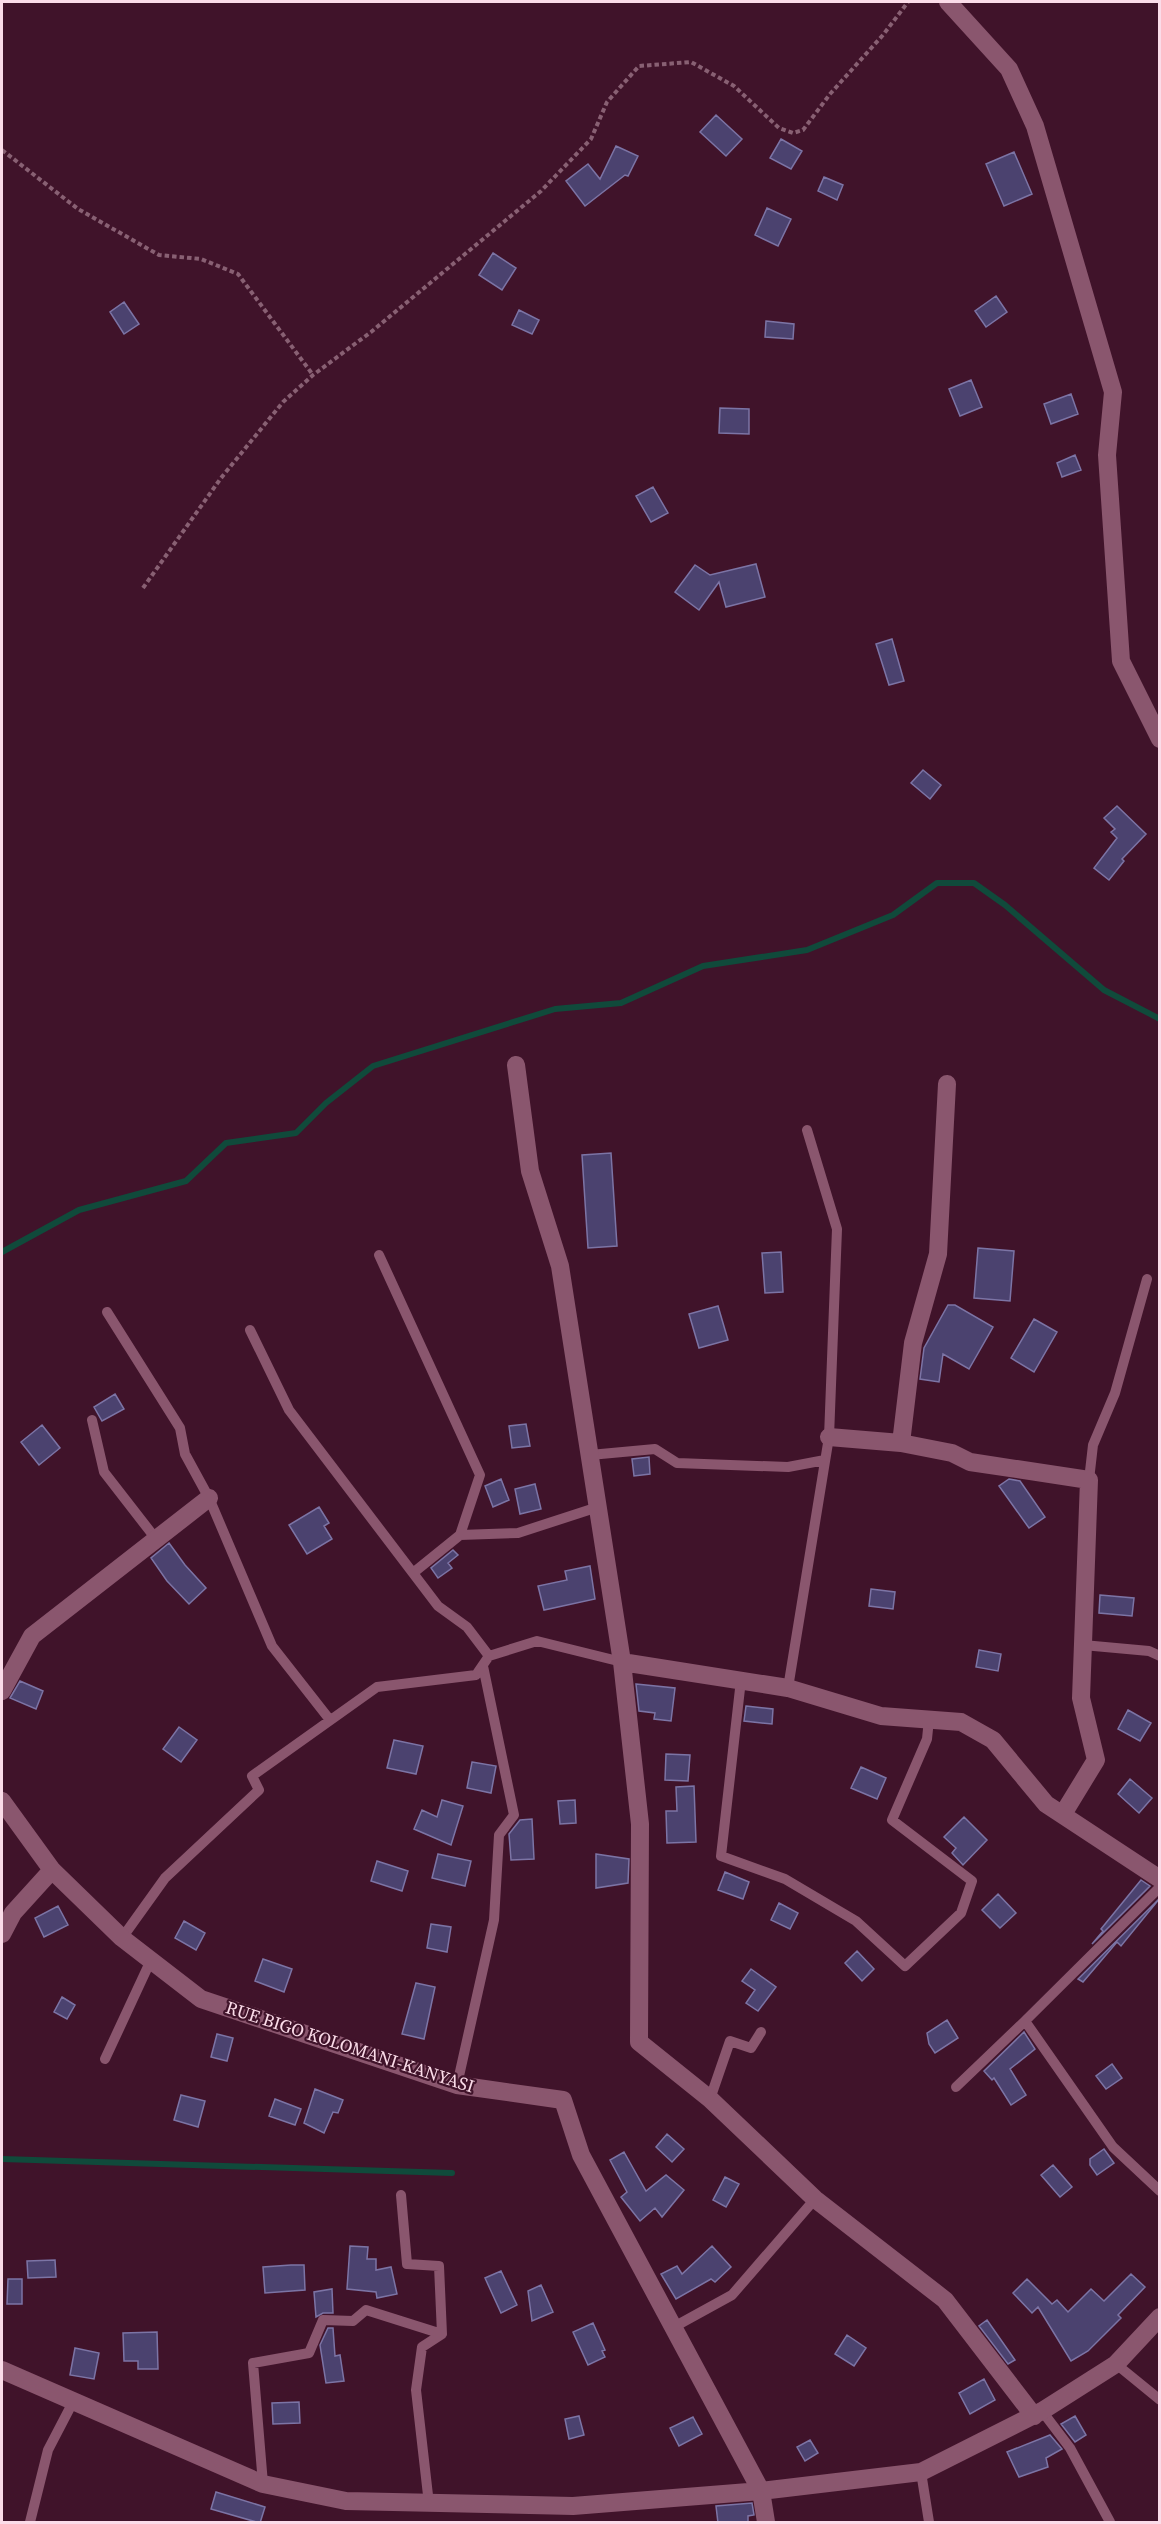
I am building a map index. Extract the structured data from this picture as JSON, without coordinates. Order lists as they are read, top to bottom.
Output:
{
  "streets": {
    "street": ["RUE BIGO KOLOMANI-KANYASI"]
  }
}
